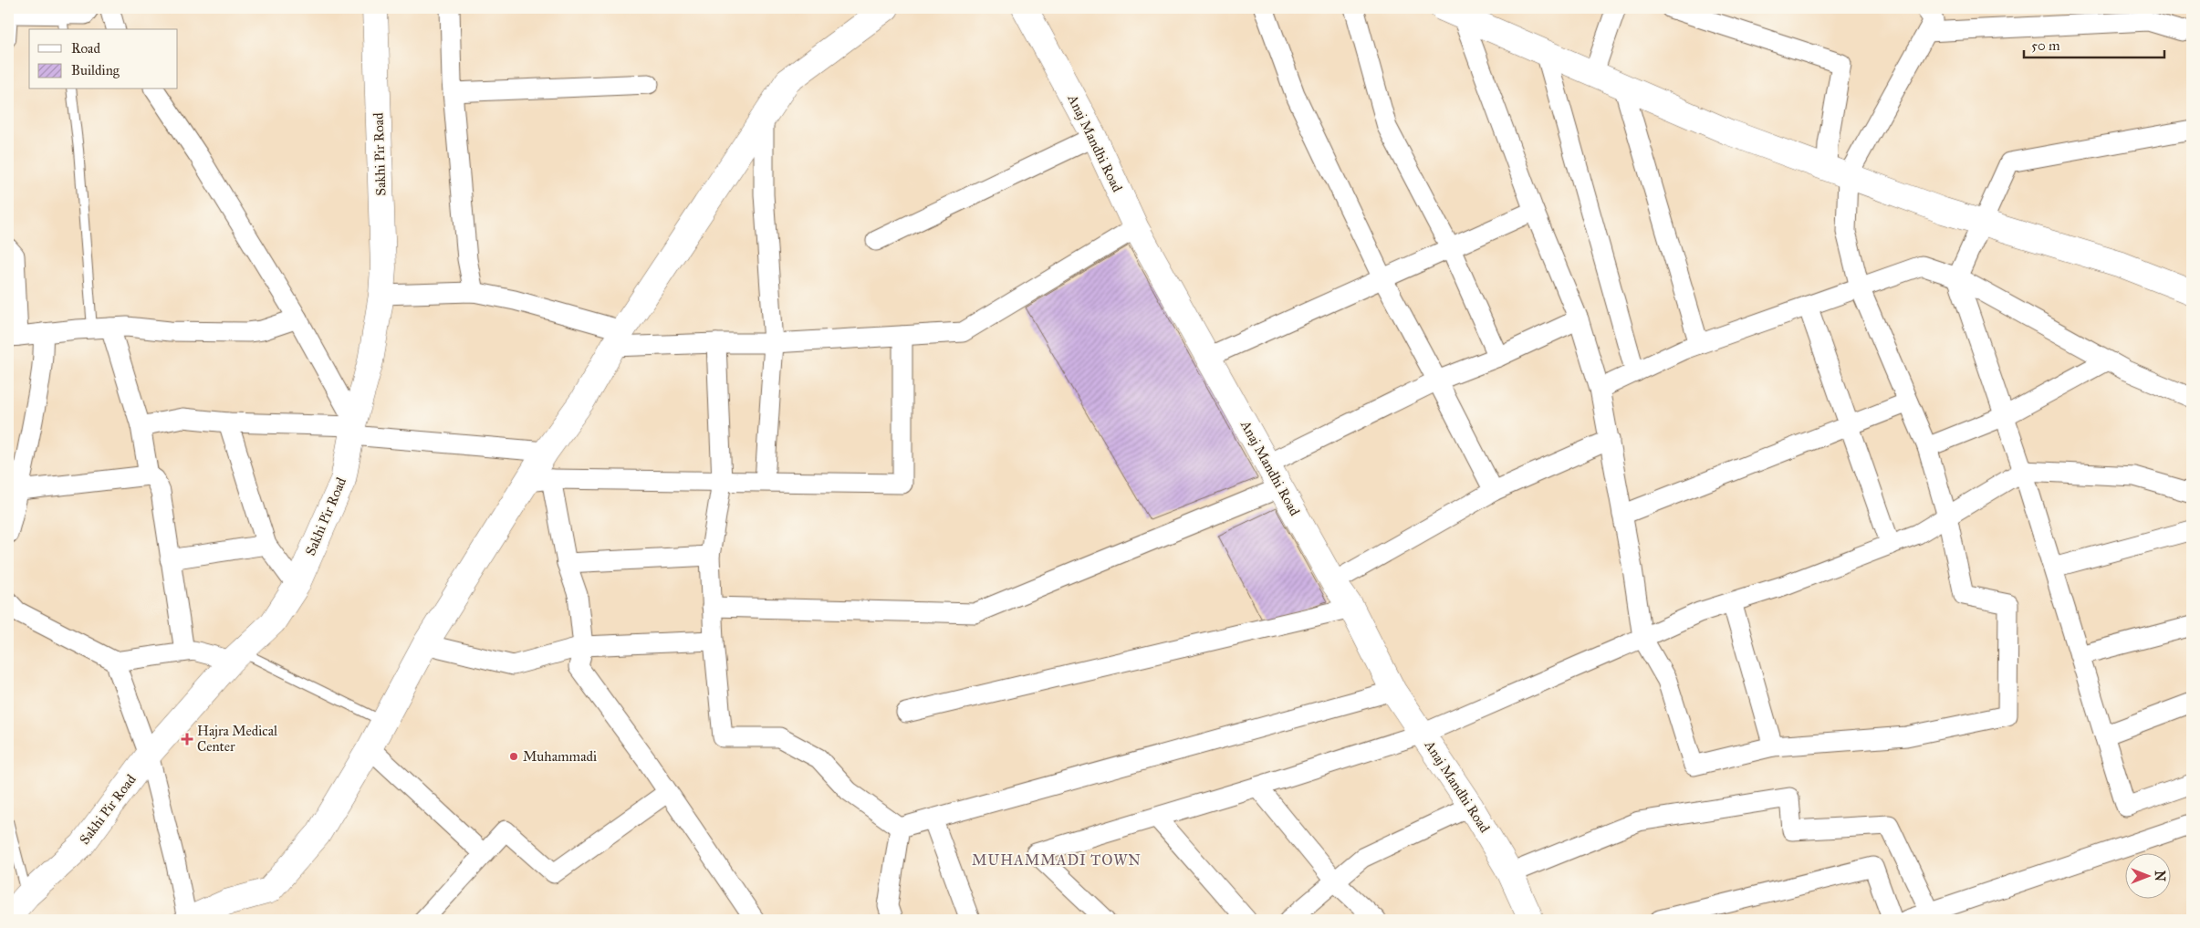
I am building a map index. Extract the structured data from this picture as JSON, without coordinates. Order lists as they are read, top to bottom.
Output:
{
  "streets": {
    "street": ["Anaj Mandhi Road", "Sakhi Pir Road"]
  },
  "districts": ["MUHAMMADI TOWN"],
  "places": {
    "health": ["Hajra Medical Center"],
    "other": ["Muhammadi"]
  },
  "legend": ["Road", "Building"],
  "scale_bar": "50 m",
  "north": "right"
}
